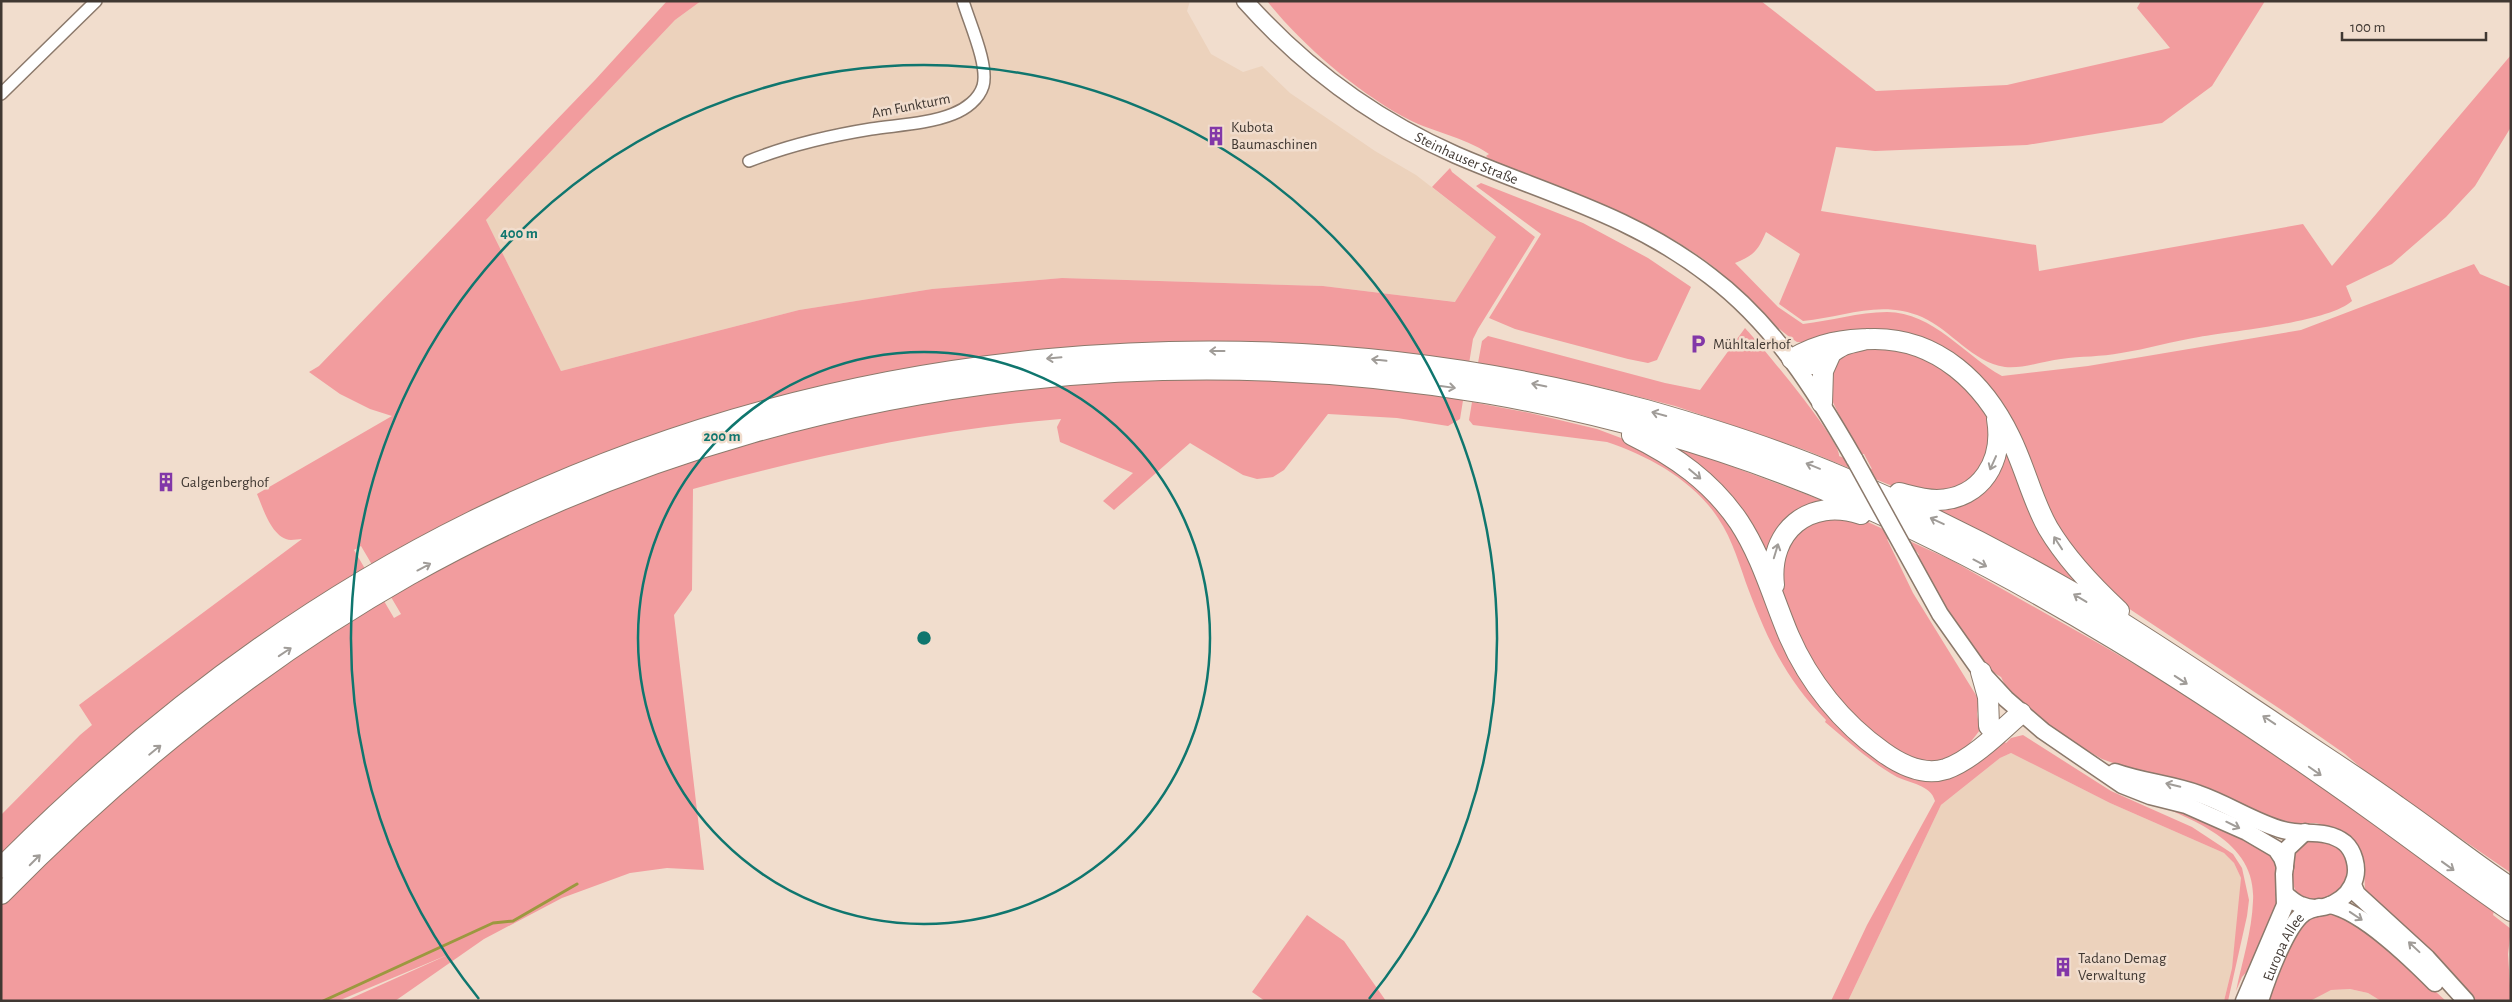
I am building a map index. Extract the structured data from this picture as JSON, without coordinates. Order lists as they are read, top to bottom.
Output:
{
  "streets": {
    "main road": ["Steinhauser Straße", "Europa Allee"],
    "street": ["Am Funkturm"]
  },
  "places": {
    "building": ["Kubota Baumaschinen", "Galgenberghof", "Tadano Demag Verwaltung"],
    "parking": ["Mühltalerhof"]
  },
  "scale_bar": "100 m",
  "rings": ["400 m", "200 m"]
}
